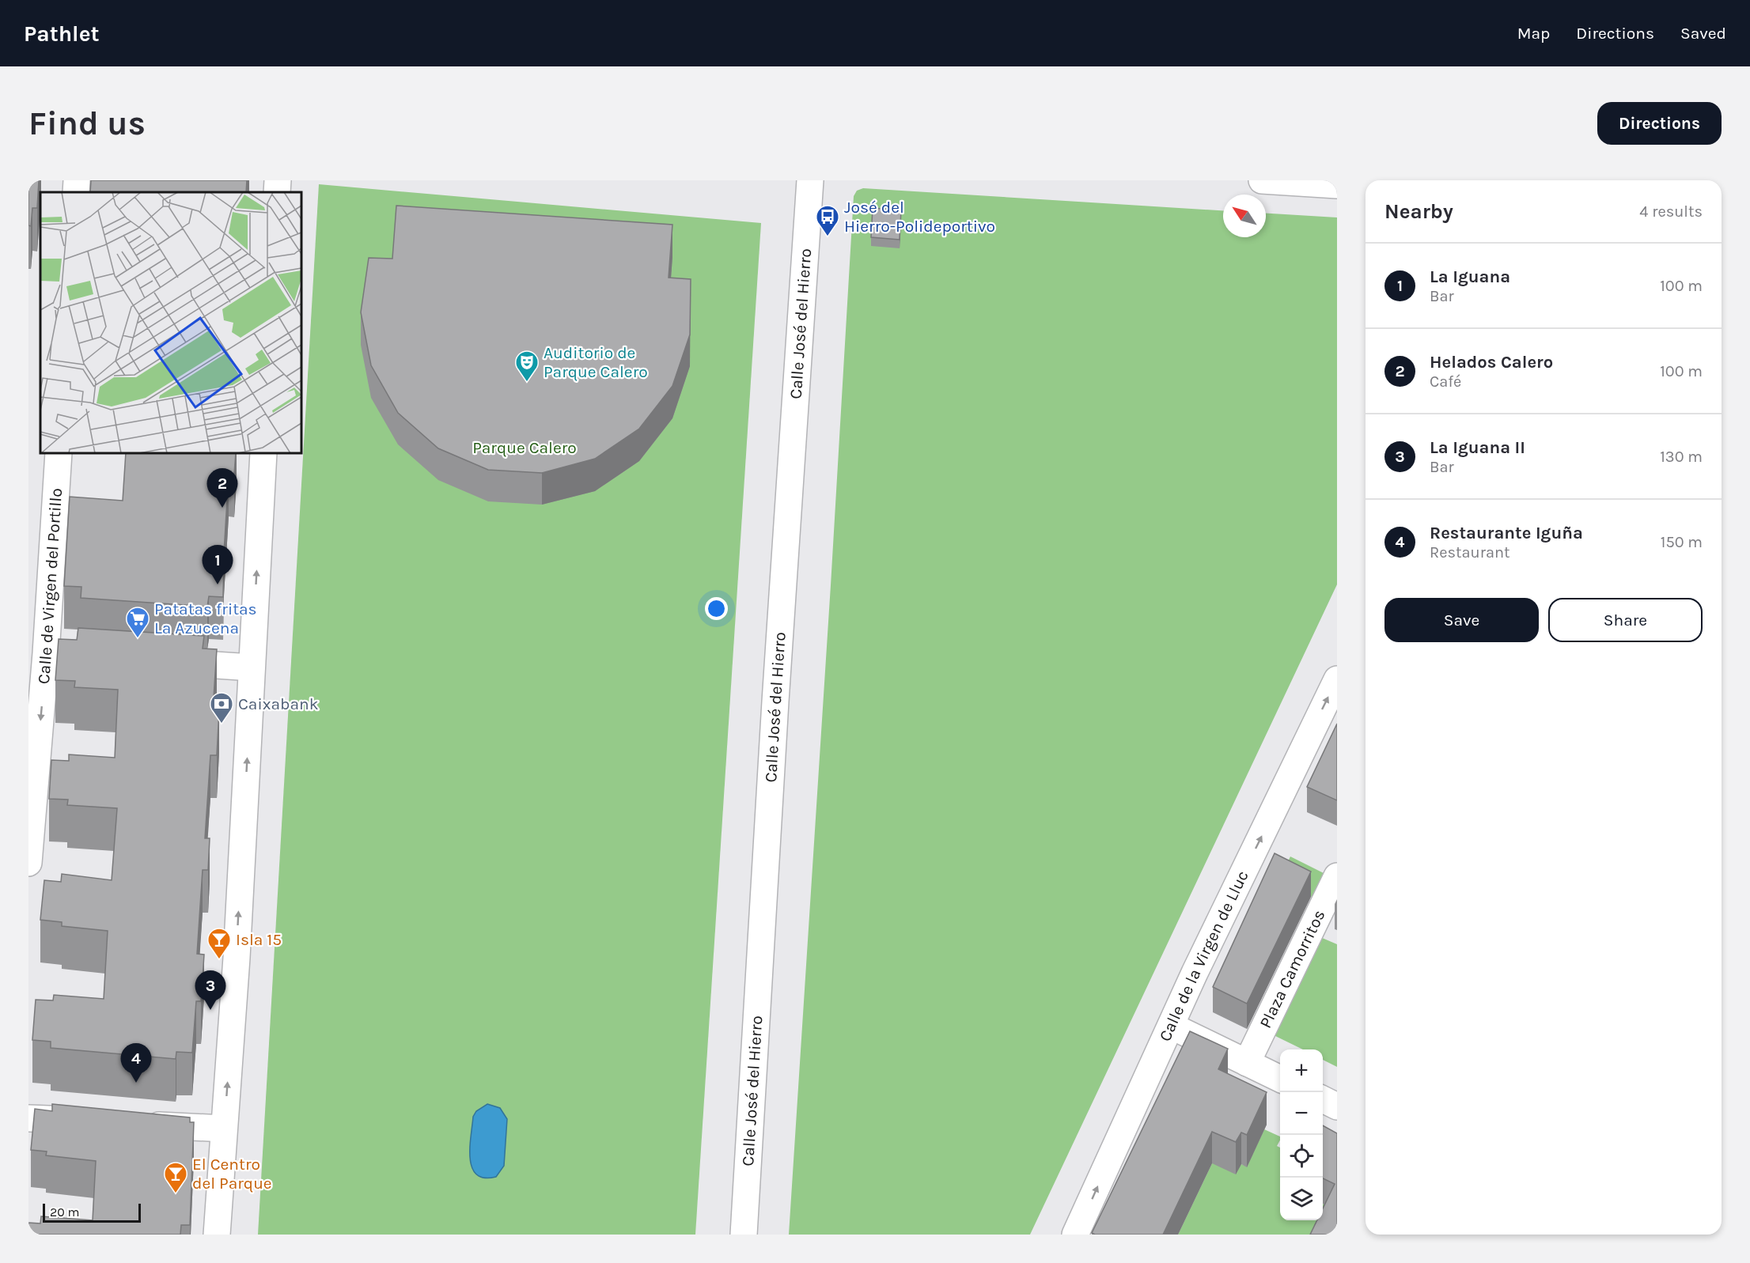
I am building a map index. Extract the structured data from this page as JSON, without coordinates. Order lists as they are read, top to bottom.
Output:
{
  "streets": {
    "street": [
      "Calle José del Hierro",
      "Calle de Virgen del Portillo",
      "Calle de la Virgen de Lluc",
      "Plaza Camorritos"
    ]
  },
  "one_way": ["Calle de la Virgen de Lluc"],
  "parks": ["Parque Calero"],
  "places": {
    "bus stop": ["José del Hierro-Polideportivo"],
    "theatre": ["Auditorio de Parque Calero"],
    "supermarket": ["Patatas fritas La Azucena"],
    "bank": ["Caixabank"],
    "bar": ["Isla 15", "El Centro del Parque"]
  },
  "scale_bar": "20 m",
  "north": "top left",
  "page": {
    "header": "Pathlet",
    "nav": ["Map", "Directions", "Saved"],
    "buttons": [
      "Directions",
      ["Save", "Share"]
    ],
    "title": "Find us",
    "heading": ["Nearby", "4 results"],
    "list": [
      {
        "mark": "1",
        "name": "La Iguana",
        "note": "Bar",
        "value": "100 m"
      },
      {
        "mark": "2",
        "name": "Helados Calero",
        "note": "Café",
        "value": "100 m"
      },
      {
        "mark": "3",
        "name": "La Iguana II",
        "note": "Bar",
        "value": "130 m"
      },
      {
        "mark": "4",
        "name": "Restaurante Iguña",
        "note": "Restaurant",
        "value": "150 m"
      }
    ],
    "pins": [
      "2",
      "1",
      "3",
      "4"
    ],
    "map_buttons": ["+", "−"],
    "scale": "20 m"
  }
}
